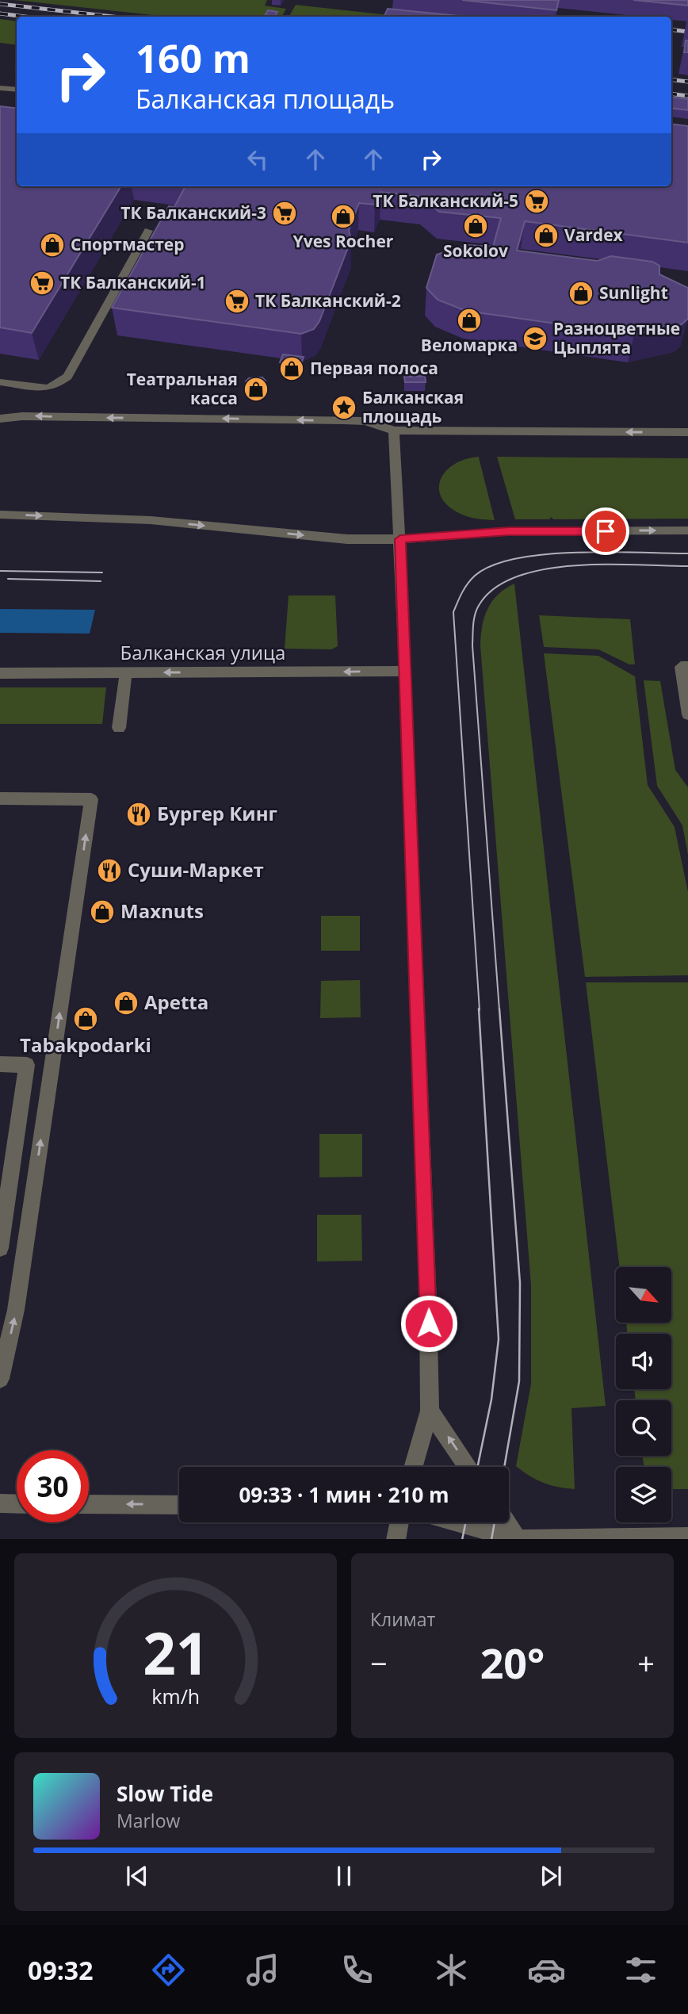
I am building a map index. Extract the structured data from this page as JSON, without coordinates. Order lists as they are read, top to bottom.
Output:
{
  "streets": {
    "street": ["Балканская улица"]
  },
  "one_way": ["Балканская улица"],
  "places": {
    "supermarket": [
      "ТК Балканский-5",
      "ТК Балканский-3",
      "ТК Балканский-1",
      "ТК Балканский-2"
    ],
    "shop": [
      "Yves Rocher",
      "Sokolov",
      "Vardex",
      "Спортмастер",
      "Sunlight",
      "Веломарка",
      "Первая полоса",
      "Театральная касса",
      "Maxnuts",
      "Apetta",
      "Tabakpodarki"
    ],
    "school or university": ["Разноцветные Цыплята"],
    "place": ["Балканская площадь"],
    "restaurant": ["Бургер Кинг", "Суши-Маркет"]
  },
  "north": "bottom right",
  "page": {
    "turn": ["160 m", "Балканская площадь"],
    "limit": "30",
    "trip": "09:33 · 1 мин · 210 m",
    "tile": "Климат",
    "heat": ["−", "20°", "+"],
    "song": ["Slow Tide", "Marlow"],
    "tabs": "09:32",
    "gauge": ["21", "km/h"]
  }
}
